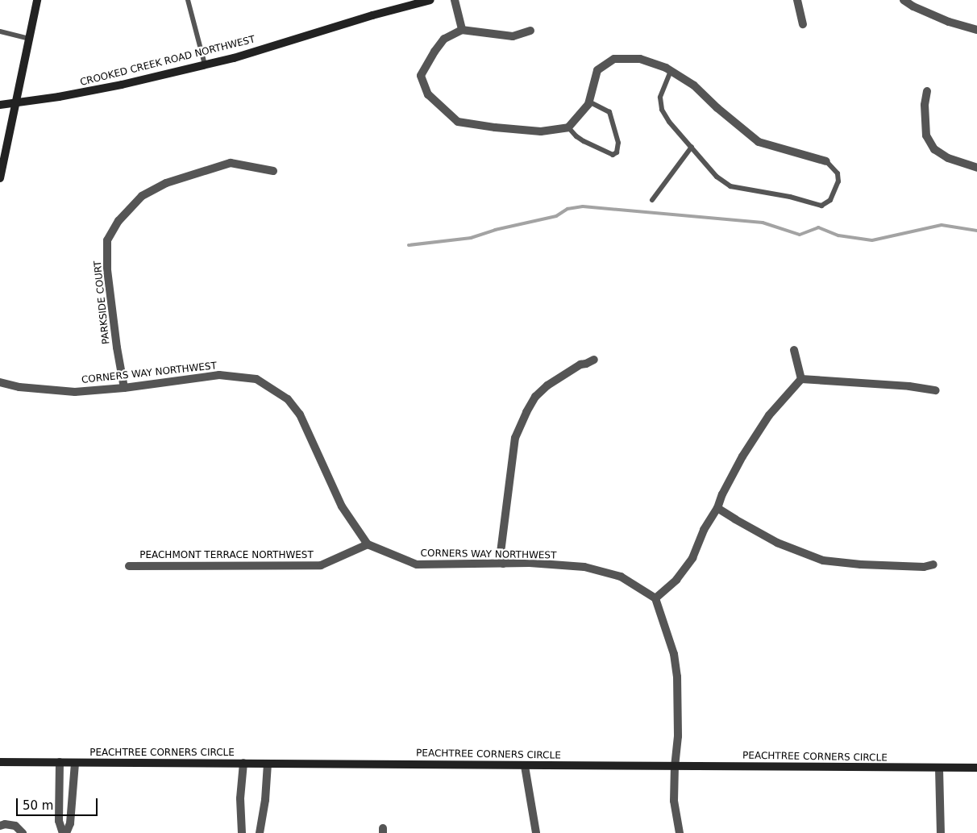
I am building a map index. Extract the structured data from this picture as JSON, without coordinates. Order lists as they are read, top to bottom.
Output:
{
  "streets": {
    "street": [
      "CROOKED CREEK ROAD NORTHWEST",
      "PARKSIDE COURT",
      "CORNERS WAY NORTHWEST",
      "PEACHMONT TERRACE NORTHWEST",
      "PEACHTREE CORNERS CIRCLE"
    ]
  },
  "crossings": [
    ["PARKSIDE COURT", "CORNERS WAY NORTHWEST"],
    ["CORNERS WAY NORTHWEST", "PEACHMONT TERRACE NORTHWEST"]
  ],
  "scale_bar": "50 m"
}
